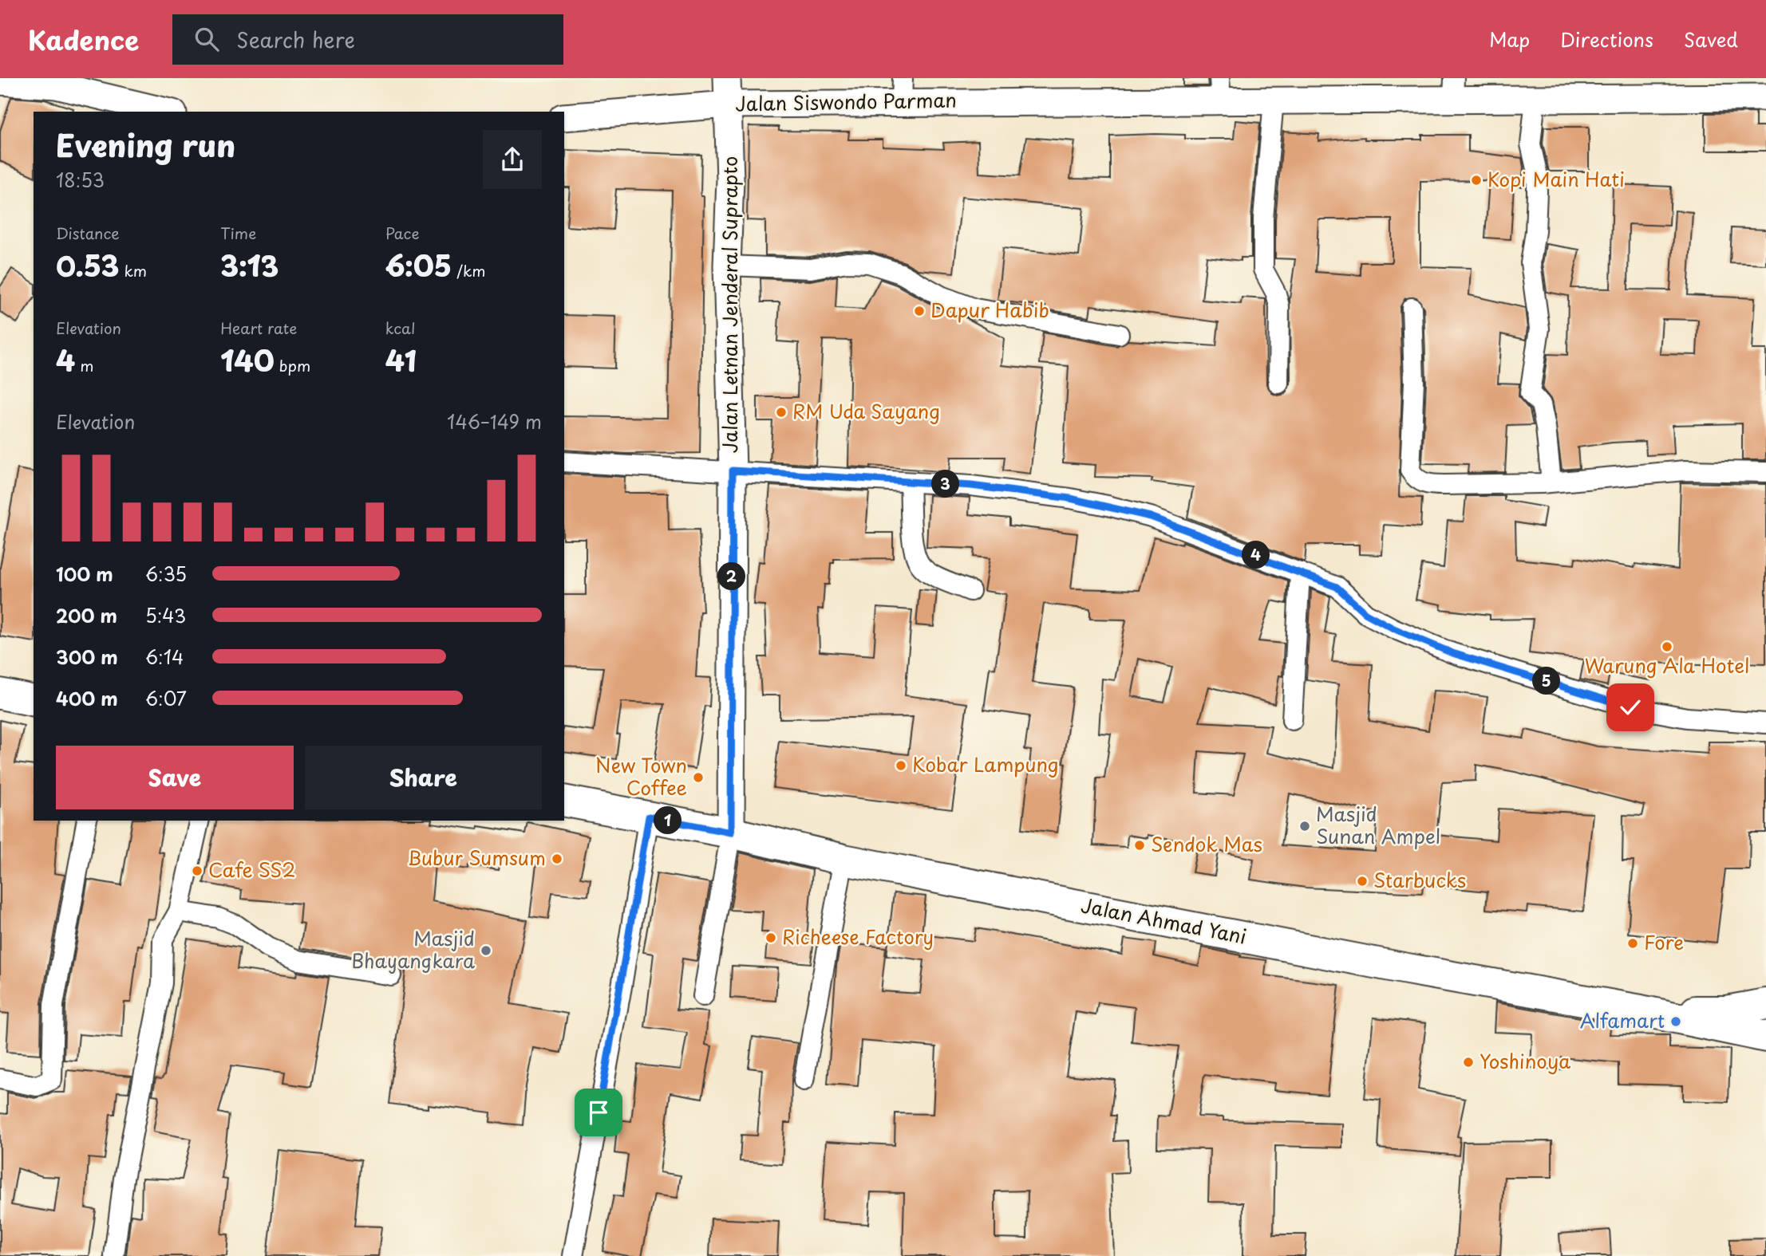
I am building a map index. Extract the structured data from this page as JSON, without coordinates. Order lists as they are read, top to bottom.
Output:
{
  "streets": {
    "main road": ["Jalan Ahmad Yani"],
    "street": ["Jalan Siswondo Parman", "Jalan Letnan Jenderal Suprapto"]
  },
  "crossings": [
    ["Jalan Siswondo Parman", "Jalan Letnan Jenderal Suprapto"],
    ["Jalan Letnan Jenderal Suprapto", "Jalan Ahmad Yani"]
  ],
  "places": [
    "Kopi Main Hati",
    "Dapur Habib",
    "RM Uda Sayang",
    "Warung Ala Hotel",
    "Kobar Lampung",
    "New Town Coffee",
    "Masjid Sunan Ampel",
    "Sendok Mas",
    "Bubur Sumsum",
    "Cafe SS2",
    "Starbucks",
    "Richeese Factory",
    "Fore",
    "Masjid Bhayangkara",
    "Alfamart",
    "Yoshinoya"
  ],
  "page": {
    "header": "Kadence",
    "search": "Search here",
    "nav": ["Map", "Directions", "Saved"],
    "heading": ["Evening run", "18:53"],
    "stats": [
      ["Distance", "0.53 km"],
      ["Time", "3:13"],
      ["Pace", "6:05 /km"],
      ["Elevation", "4 m"],
      ["Heart rate", "140 bpm"],
      ["kcal", "41"]
    ],
    "chart": ["Elevation", "146–149 m"],
    "pins": [
      "3",
      "4",
      "2",
      "5",
      "1"
    ],
    "list": [
      {
        "name": "100 m",
        "note": "6:35"
      },
      {
        "name": "200 m",
        "note": "5:43"
      },
      {
        "name": "300 m",
        "note": "6:14"
      },
      {
        "name": "400 m",
        "note": "6:07"
      }
    ],
    "buttons": ["Save", "Share"]
  }
}
